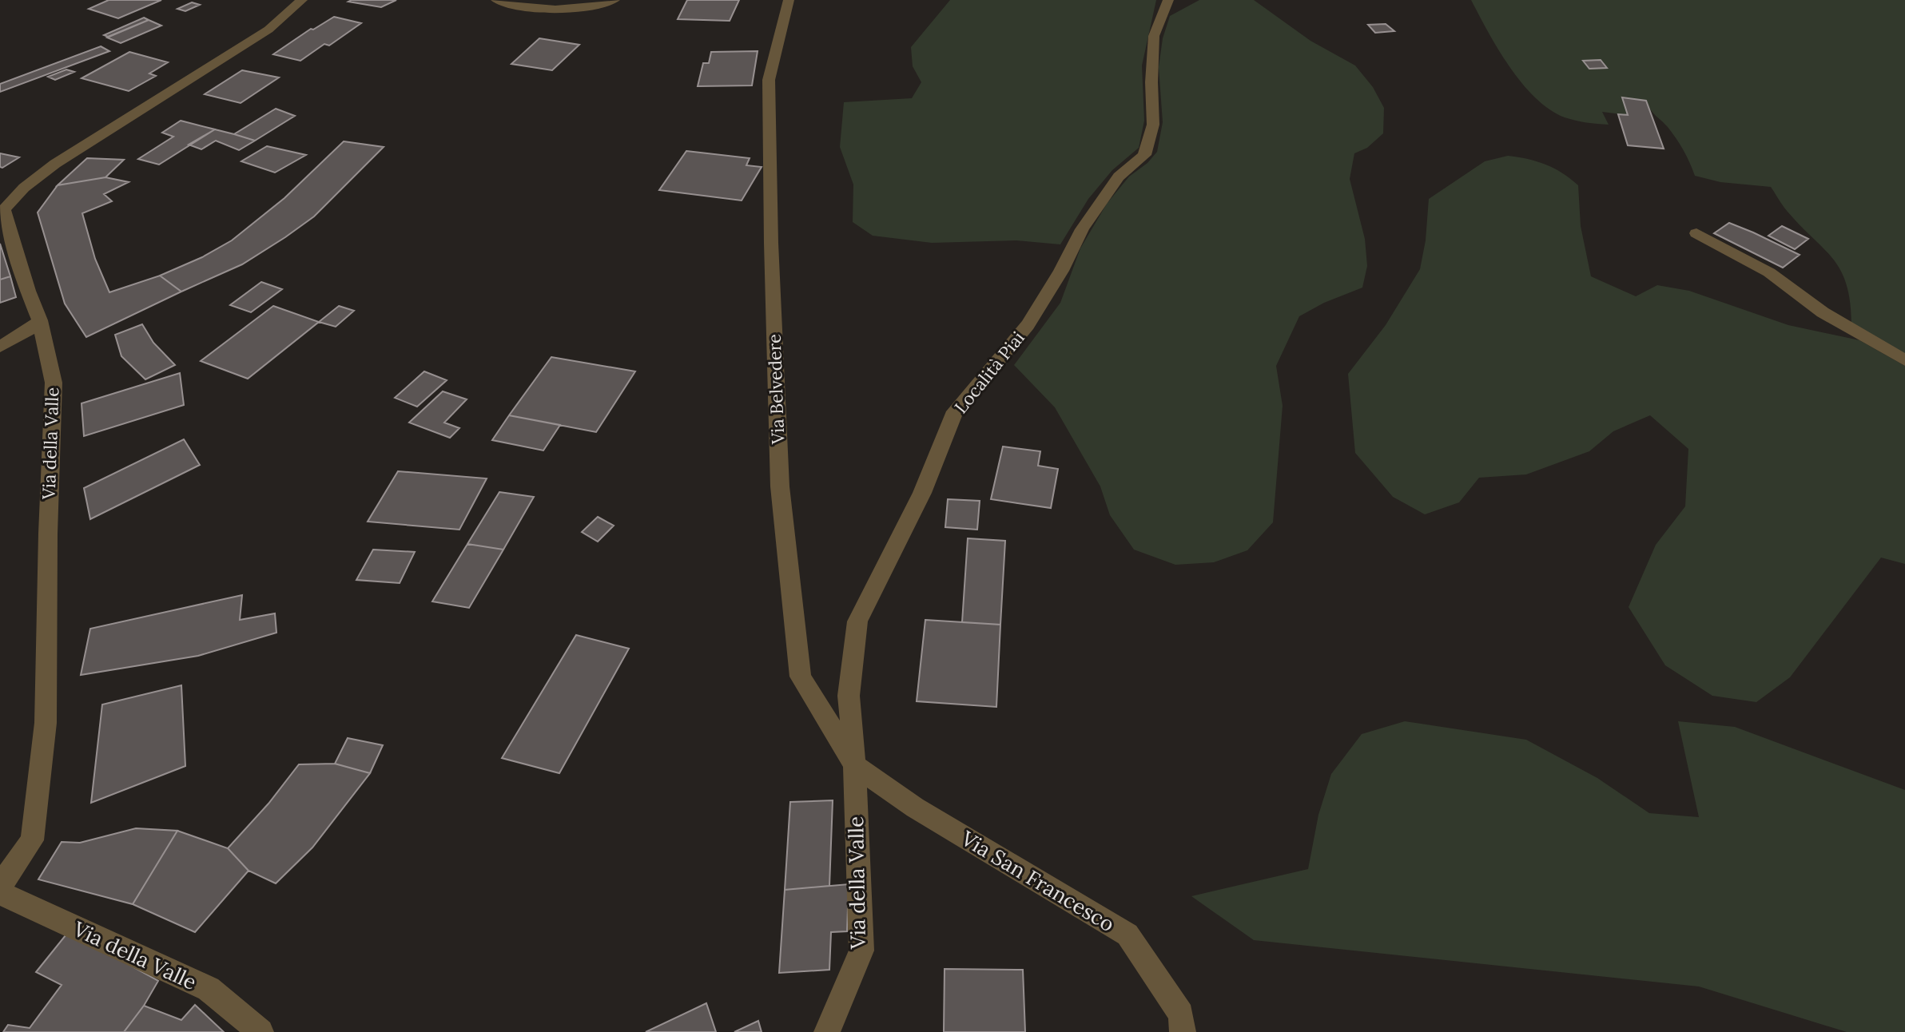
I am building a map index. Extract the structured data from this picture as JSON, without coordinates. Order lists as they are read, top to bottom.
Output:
{
  "streets": {
    "street": [
      "Località Piai",
      "Via Belvedere",
      "Via della Valle",
      "Via San Francesco"
    ]
  },
  "crossings": [
    ["Località Piai", "Via Belvedere"],
    ["Località Piai", "Via della Valle"],
    ["Località Piai", "Via San Francesco"],
    ["Via Belvedere", "Via della Valle"],
    ["Via Belvedere", "Via San Francesco"],
    ["Via della Valle", "Via San Francesco"]
  ]
}
